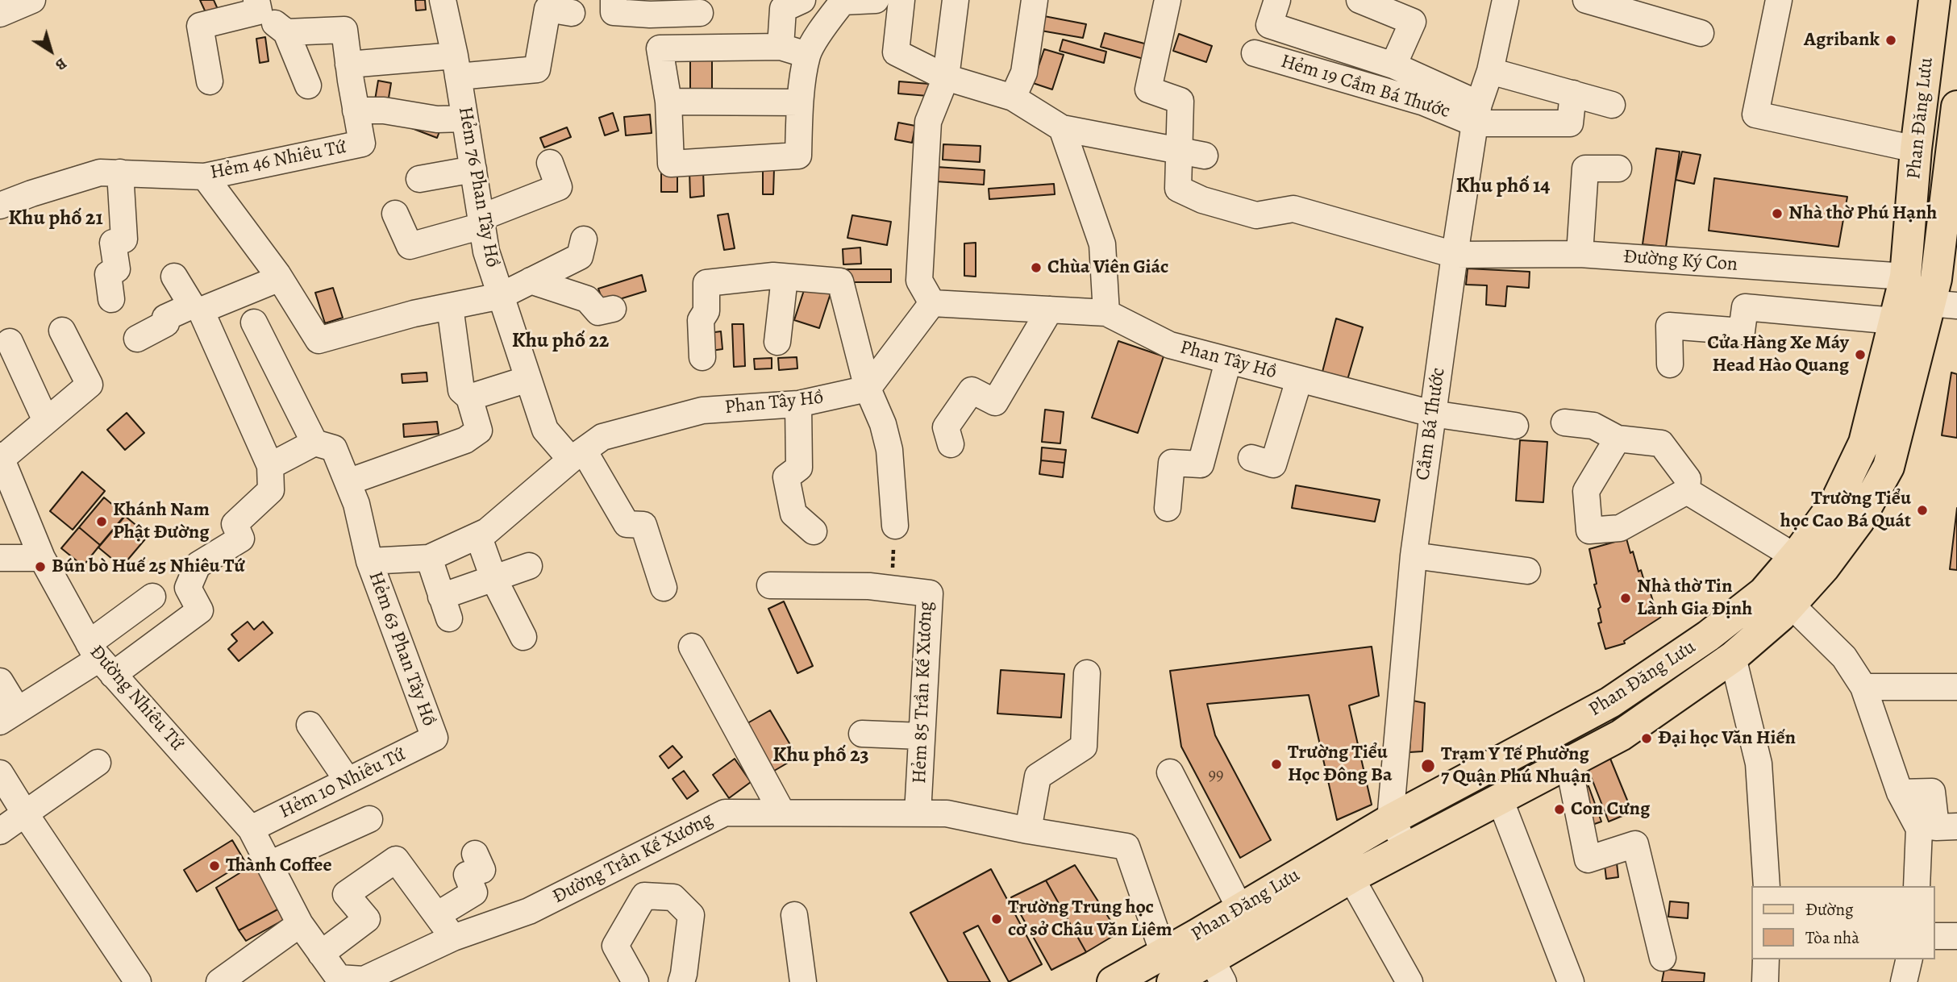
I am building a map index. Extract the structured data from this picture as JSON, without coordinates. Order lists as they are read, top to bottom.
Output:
{
  "streets": {
    "main road": ["Phan Đăng Lưu"],
    "street": [
      "Hẻm 19 Cầm Bá Thước",
      "Hẻm 46 Nhiêu Tứ",
      "Hẻm 76 Phan Tây Hồ",
      "Đường Ký Con",
      "Phan Tây Hồ",
      "Cầm Bá Thước",
      "Hẻm 63 Phan Tây Hồ",
      "Hẻm 85 Trần Kế Xương",
      "Đường Nhiêu Tứ",
      "Hẻm 10 Nhiêu Tứ",
      "Đường Trần Kế Xương"
    ]
  },
  "crossings": [
    ["Hẻm 19 Cầm Bá Thước", "Cầm Bá Thước"],
    ["Phan Đăng Lưu", "Đường Ký Con"],
    ["Phan Đăng Lưu", "Cầm Bá Thước"],
    ["Phan Đăng Lưu", "Đường Trần Kế Xương"],
    ["Hẻm 76 Phan Tây Hồ", "Phan Tây Hồ"],
    ["Đường Ký Con", "Cầm Bá Thước"],
    ["Phan Tây Hồ", "Cầm Bá Thước"],
    ["Phan Tây Hồ", "Hẻm 63 Phan Tây Hồ"],
    ["Hẻm 63 Phan Tây Hồ", "Hẻm 10 Nhiêu Tứ"],
    ["Hẻm 85 Trần Kế Xương", "Đường Trần Kế Xương"],
    ["Đường Nhiêu Tứ", "Hẻm 10 Nhiêu Tứ"],
    ["Đường Nhiêu Tứ", "Đường Trần Kế Xương"]
  ],
  "districts": [
    "Khu phố 14",
    "Khu phố 21",
    "Khu phố 22",
    "Khu phố 23"
  ],
  "places": [
    "Agribank",
    "Nhà thờ Phú Hạnh",
    "Chùa Viên Giác",
    "Cửa Hàng Xe Máy Head Hào Quang",
    "Trường Tiểu học Cao Bá Quát",
    "Khánh Nam Phật Đường",
    "Bún bò Huế 25 Nhiêu Tứ",
    "Nhà thờ Tin Lành Gia Định",
    "Đại học Văn Hiến",
    "Trường Tiểu Học Đông Ba",
    "Trạm Y Tế Phường 7 Quận Phú Nhuận",
    "Con Cưng",
    "Thành Coffee",
    "Trường Trung học cơ sở Châu Văn Liêm"
  ],
  "house_numbers": ["99"],
  "legend": ["Đường", "Tòa nhà"],
  "north": "bottom right"
}
